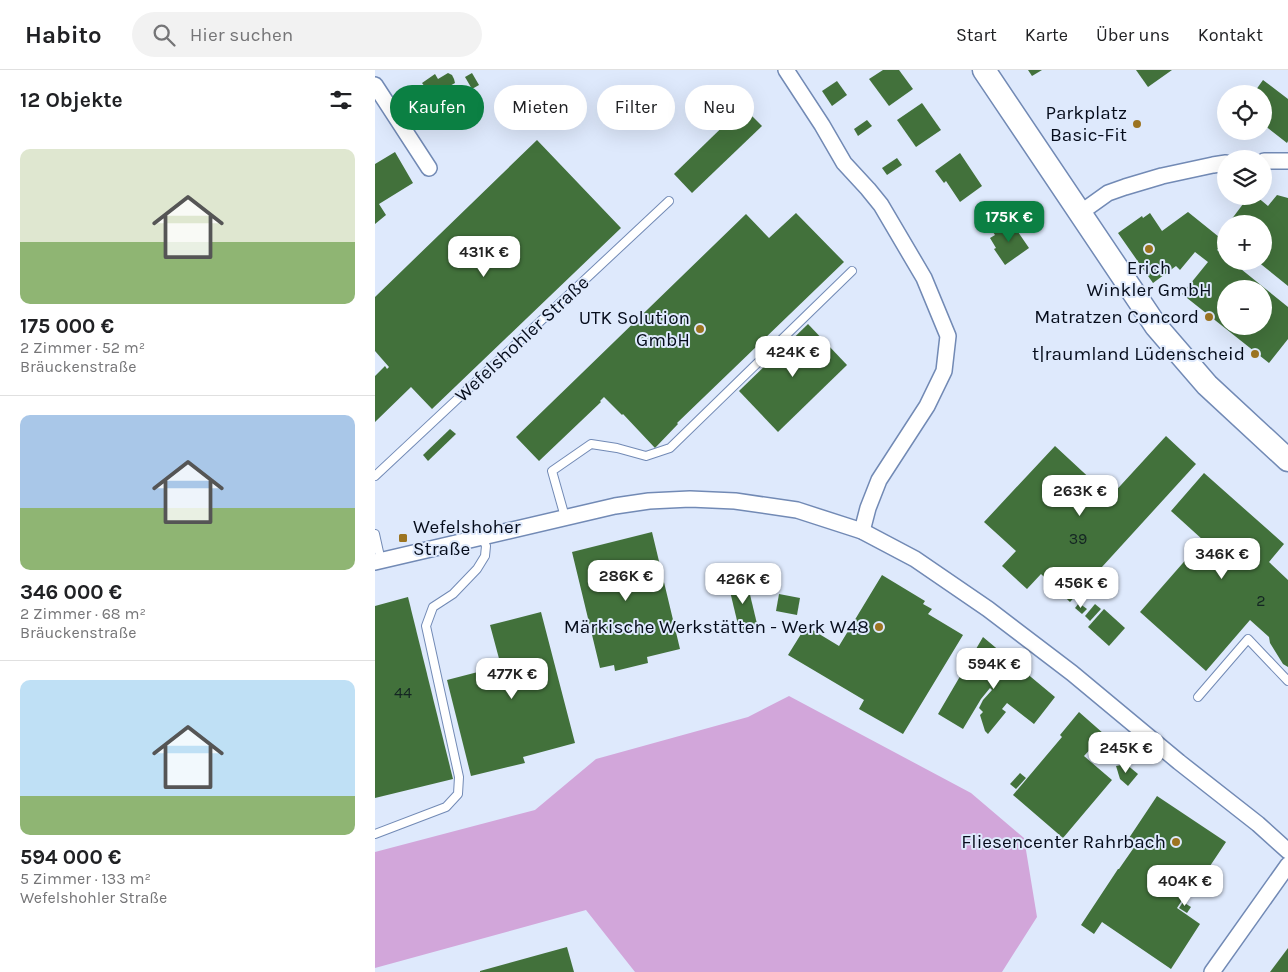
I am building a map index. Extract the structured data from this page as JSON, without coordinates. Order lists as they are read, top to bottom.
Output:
{
  "streets": {
    "lane": ["Wefelshohler Straße"]
  },
  "places": {
    "other": [
      "Parkplatz Basic-Fit",
      "Erich Winkler GmbH",
      "Matratzen Concord",
      "UTK Solution GmbH",
      "t|raumland Lüdenscheid",
      "Märkische Werkstätten - Werk W48",
      "Fliesencenter Rahrbach"
    ],
    "transit": ["Wefelshoher Straße"]
  },
  "house_numbers": ["39", "2", "44"],
  "page": {
    "header": "Habito",
    "search": "Hier suchen",
    "nav": [
      "Start",
      "Karte",
      "Über uns",
      "Kontakt"
    ],
    "heading": "12 Objekte",
    "map_buttons": ["+", "−"],
    "chip": [
      "Kaufen",
      "Mieten",
      "Filter",
      "Neu"
    ],
    "list": [
      {
        "name": "175 000 €",
        "note": "2 Zimmer · 52 m² · Bräuckenstraße"
      },
      {
        "name": "346 000 €",
        "note": "2 Zimmer · 68 m² · Bräuckenstraße"
      },
      {
        "name": "594 000 €",
        "note": "5 Zimmer · 133 m² · Wefelshohler Straße"
      }
    ],
    "price": [
      "175K €",
      "431K €",
      "424K €",
      "263K €",
      "346K €",
      "286K €",
      "426K €",
      "456K €",
      "594K €",
      "477K €",
      "245K €",
      "404K €"
    ]
  }
}
